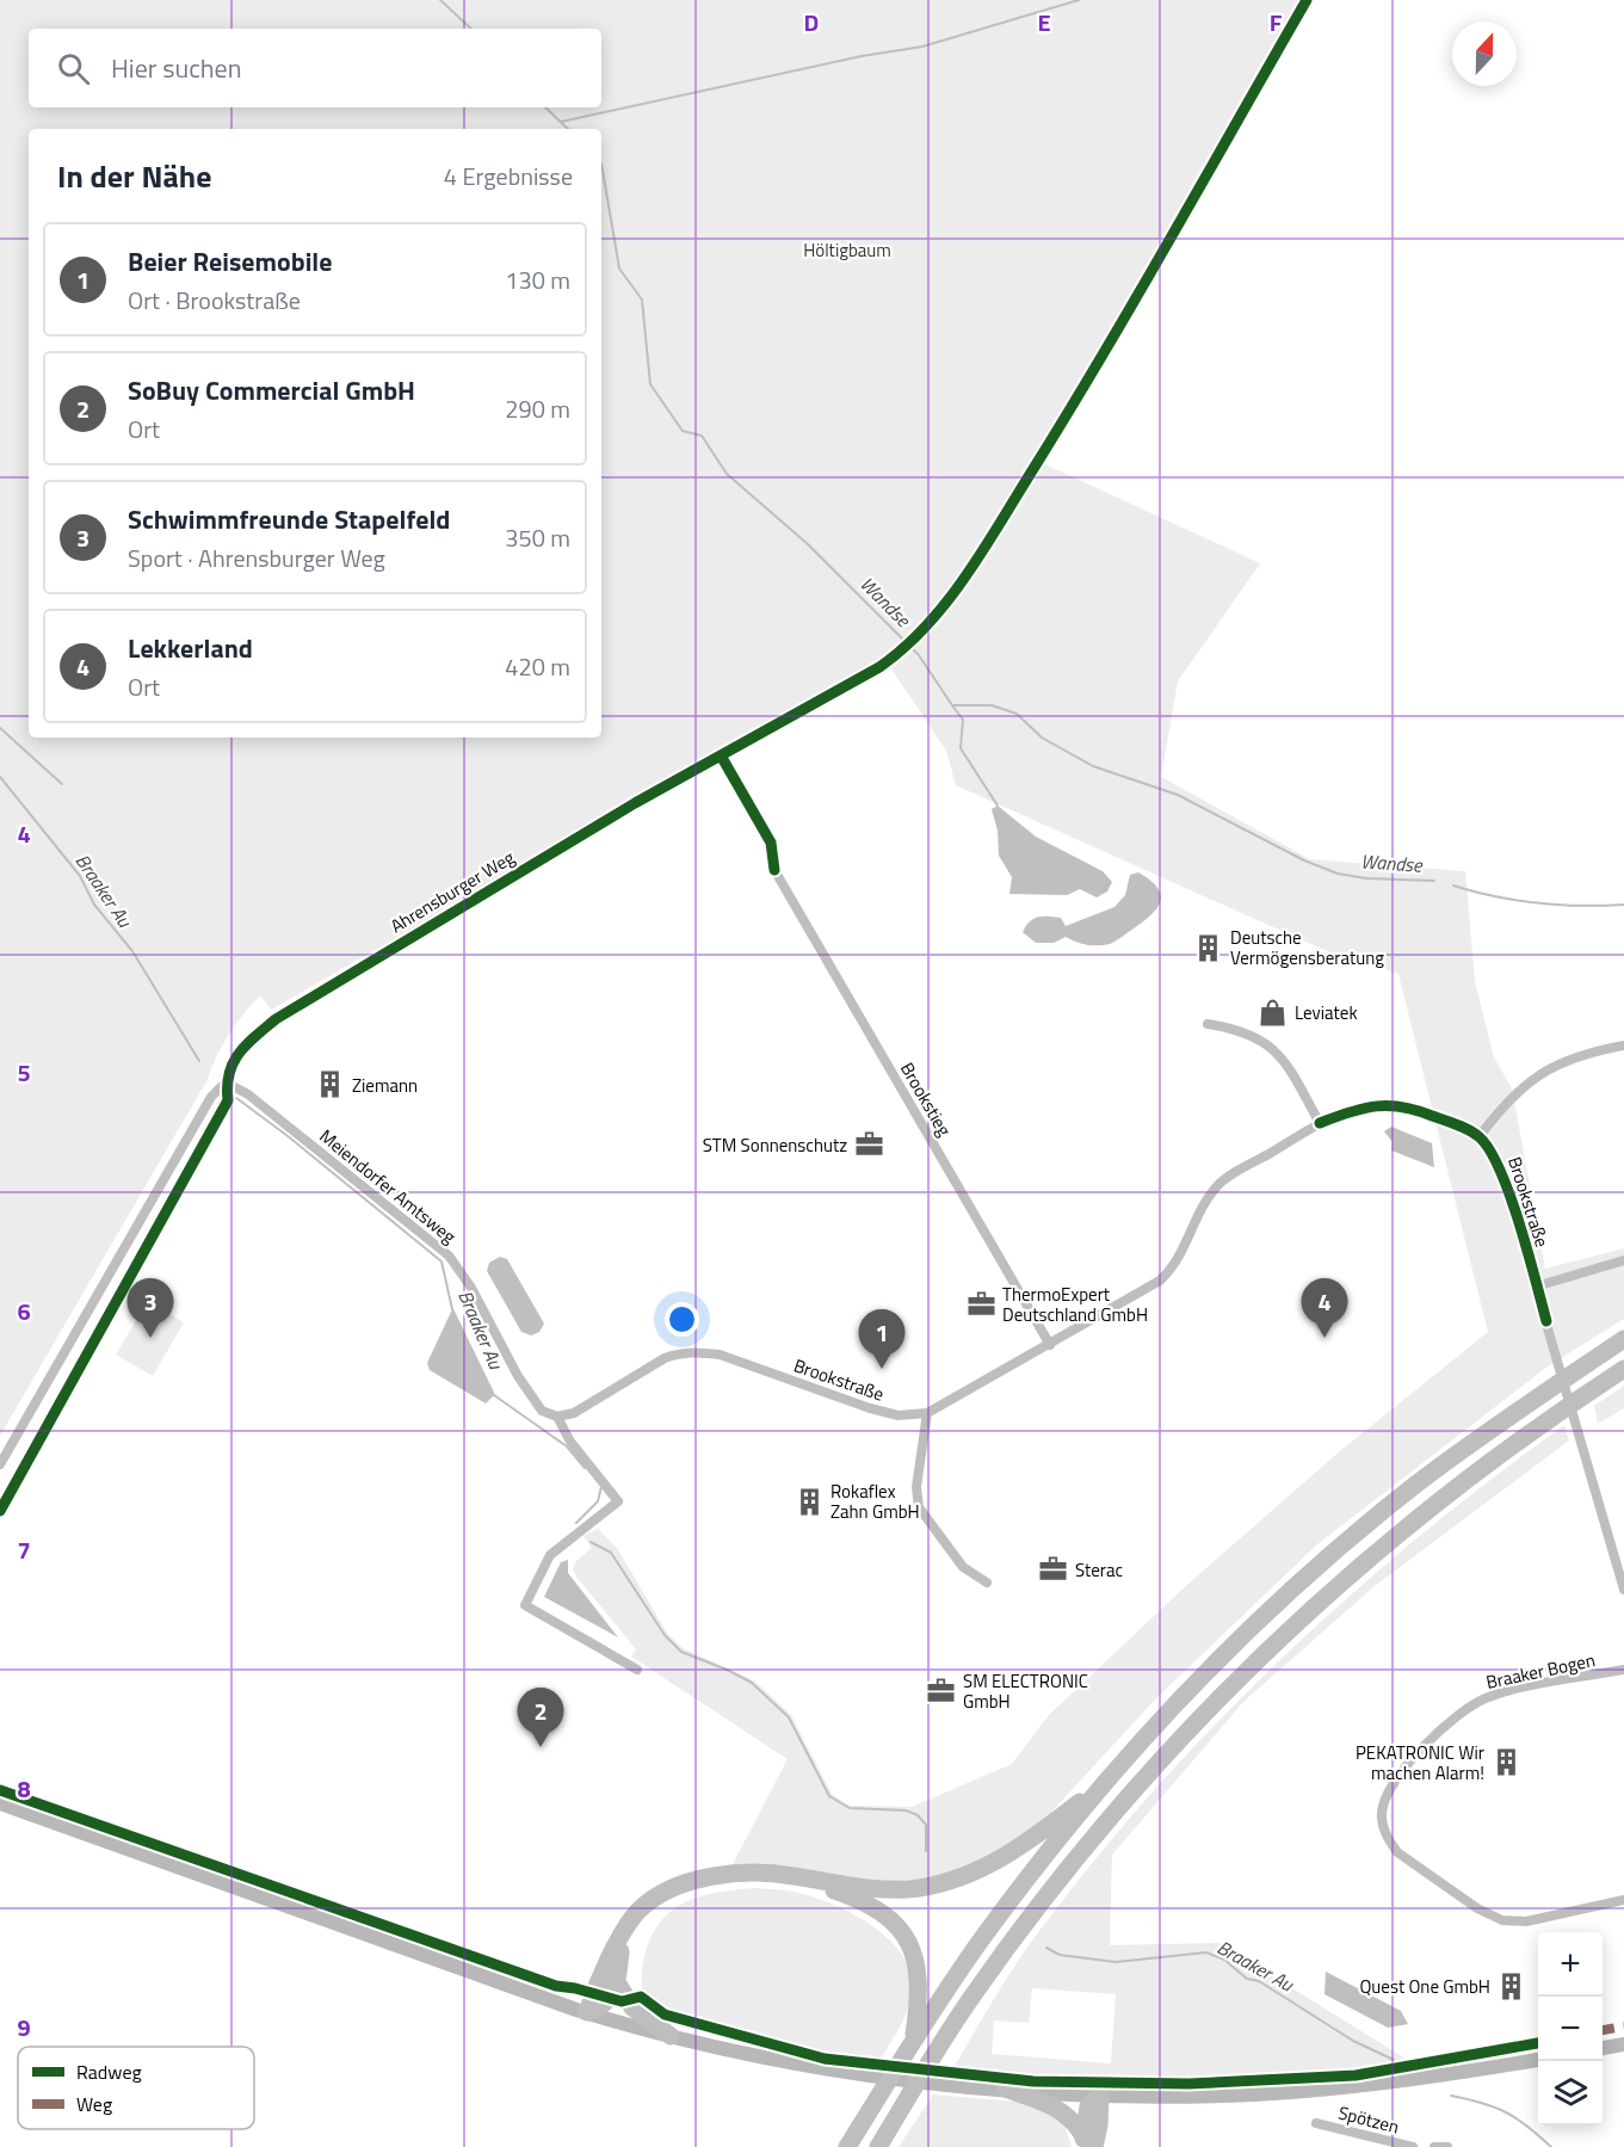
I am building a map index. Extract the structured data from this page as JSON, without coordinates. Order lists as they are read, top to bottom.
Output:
{
  "streets": {
    "street": [
      "Ahrensburger Weg",
      "Brookstieg",
      "Meiendorfer Amtsweg",
      "Brookstraße",
      "Braaker Bogen",
      "Spötzen"
    ]
  },
  "crossings": [
    ["Ahrensburger Weg", "Meiendorfer Amtsweg"],
    ["Brookstieg", "Brookstraße"],
    ["Meiendorfer Amtsweg", "Brookstraße"]
  ],
  "water": ["Wandse", "Braaker Au"],
  "parks": ["Höltigbaum"],
  "places": {
    "building": [
      "Deutsche Vermögensberatung",
      "Ziemann",
      "Rokaflex Zahn GmbH",
      "PEKATRONIC Wir machen Alarm!",
      "Quest One GmbH"
    ],
    "shop": ["Leviatek"],
    "office": [
      "STM Sonnenschutz",
      "ThermoExpert Deutschland GmbH",
      "Sterac",
      "SM ELECTRONIC GmbH"
    ]
  },
  "legend": ["Radweg", "Weg"],
  "north": "top",
  "page": {
    "search": "Hier suchen",
    "heading": ["In der Nähe", "4 Ergebnisse"],
    "list": [
      {
        "mark": "1",
        "name": "Beier Reisemobile",
        "note": "Ort · Brookstraße",
        "value": "130 m"
      },
      {
        "mark": "2",
        "name": "SoBuy Commercial GmbH",
        "note": "Ort",
        "value": "290 m"
      },
      {
        "mark": "3",
        "name": "Schwimmfreunde Stapelfeld",
        "note": "Sport · Ahrensburger Weg",
        "value": "350 m"
      },
      {
        "mark": "4",
        "name": "Lekkerland",
        "note": "Ort",
        "value": "420 m"
      }
    ],
    "pins": [
      "3",
      "4",
      "1",
      "2"
    ],
    "map_buttons": ["+", "−"]
  },
  "grid": {
    "columns": ["D", "E", "F"],
    "rows": [
      "4",
      "5",
      "6",
      "7",
      "8",
      "9"
    ]
  }
}
